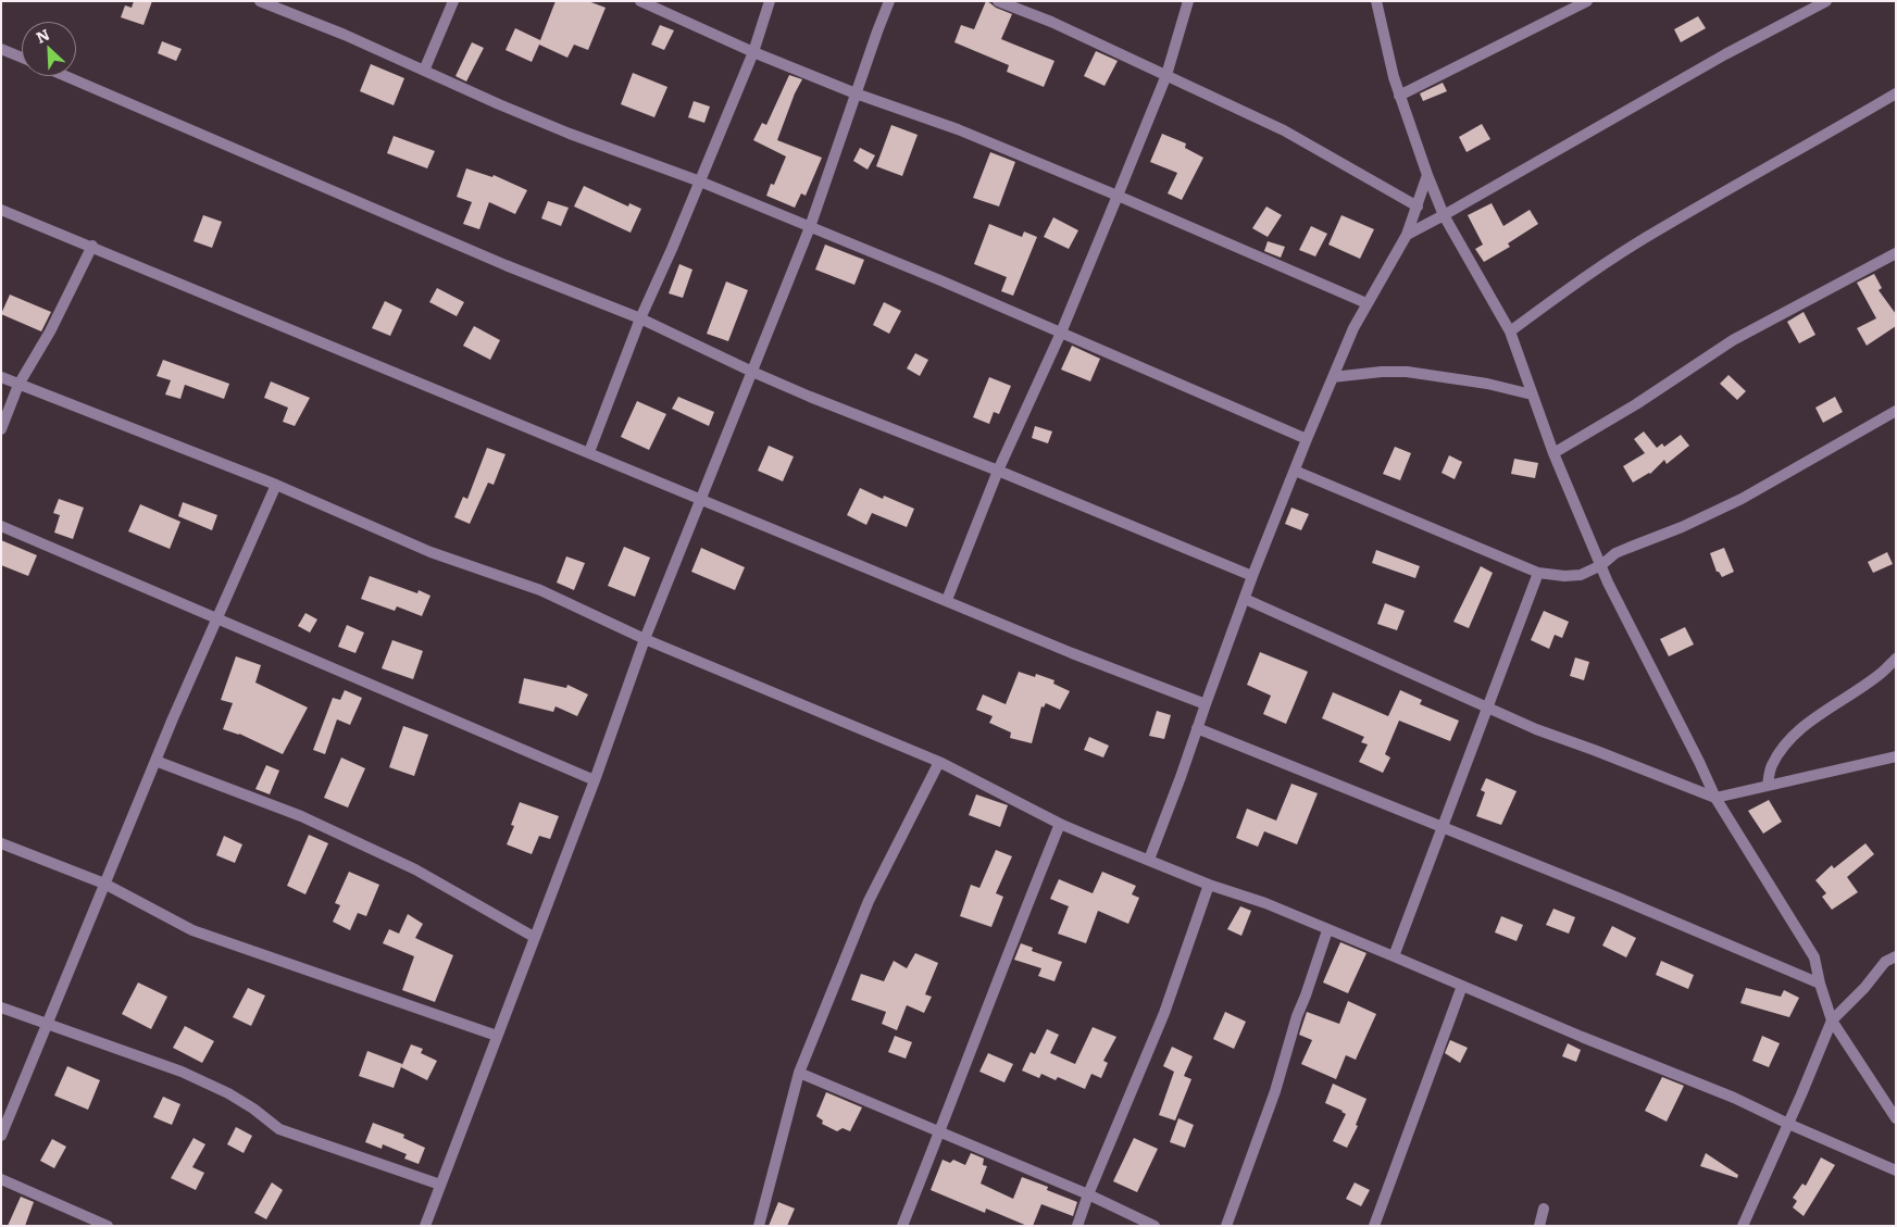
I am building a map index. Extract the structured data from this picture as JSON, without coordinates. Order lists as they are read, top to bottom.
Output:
{
  "north": "top left"
}
